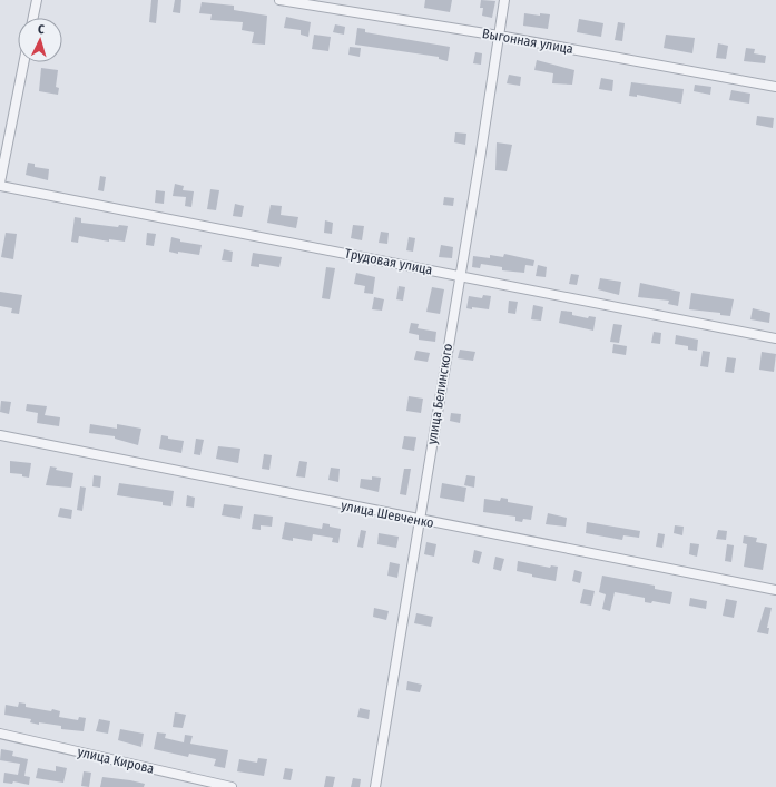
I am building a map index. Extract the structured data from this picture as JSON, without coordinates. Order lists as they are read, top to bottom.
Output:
{
  "streets": {
    "street": [
      "Выгонная улица",
      "Трудовая улица",
      "улица Белинского",
      "улица Шевченко",
      "улица Кирова"
    ]
  },
  "crossings": [
    ["Выгонная улица", "улица Белинского"],
    ["Трудовая улица", "улица Белинского"],
    ["улица Белинского", "улица Шевченко"]
  ],
  "north": "top"
}
